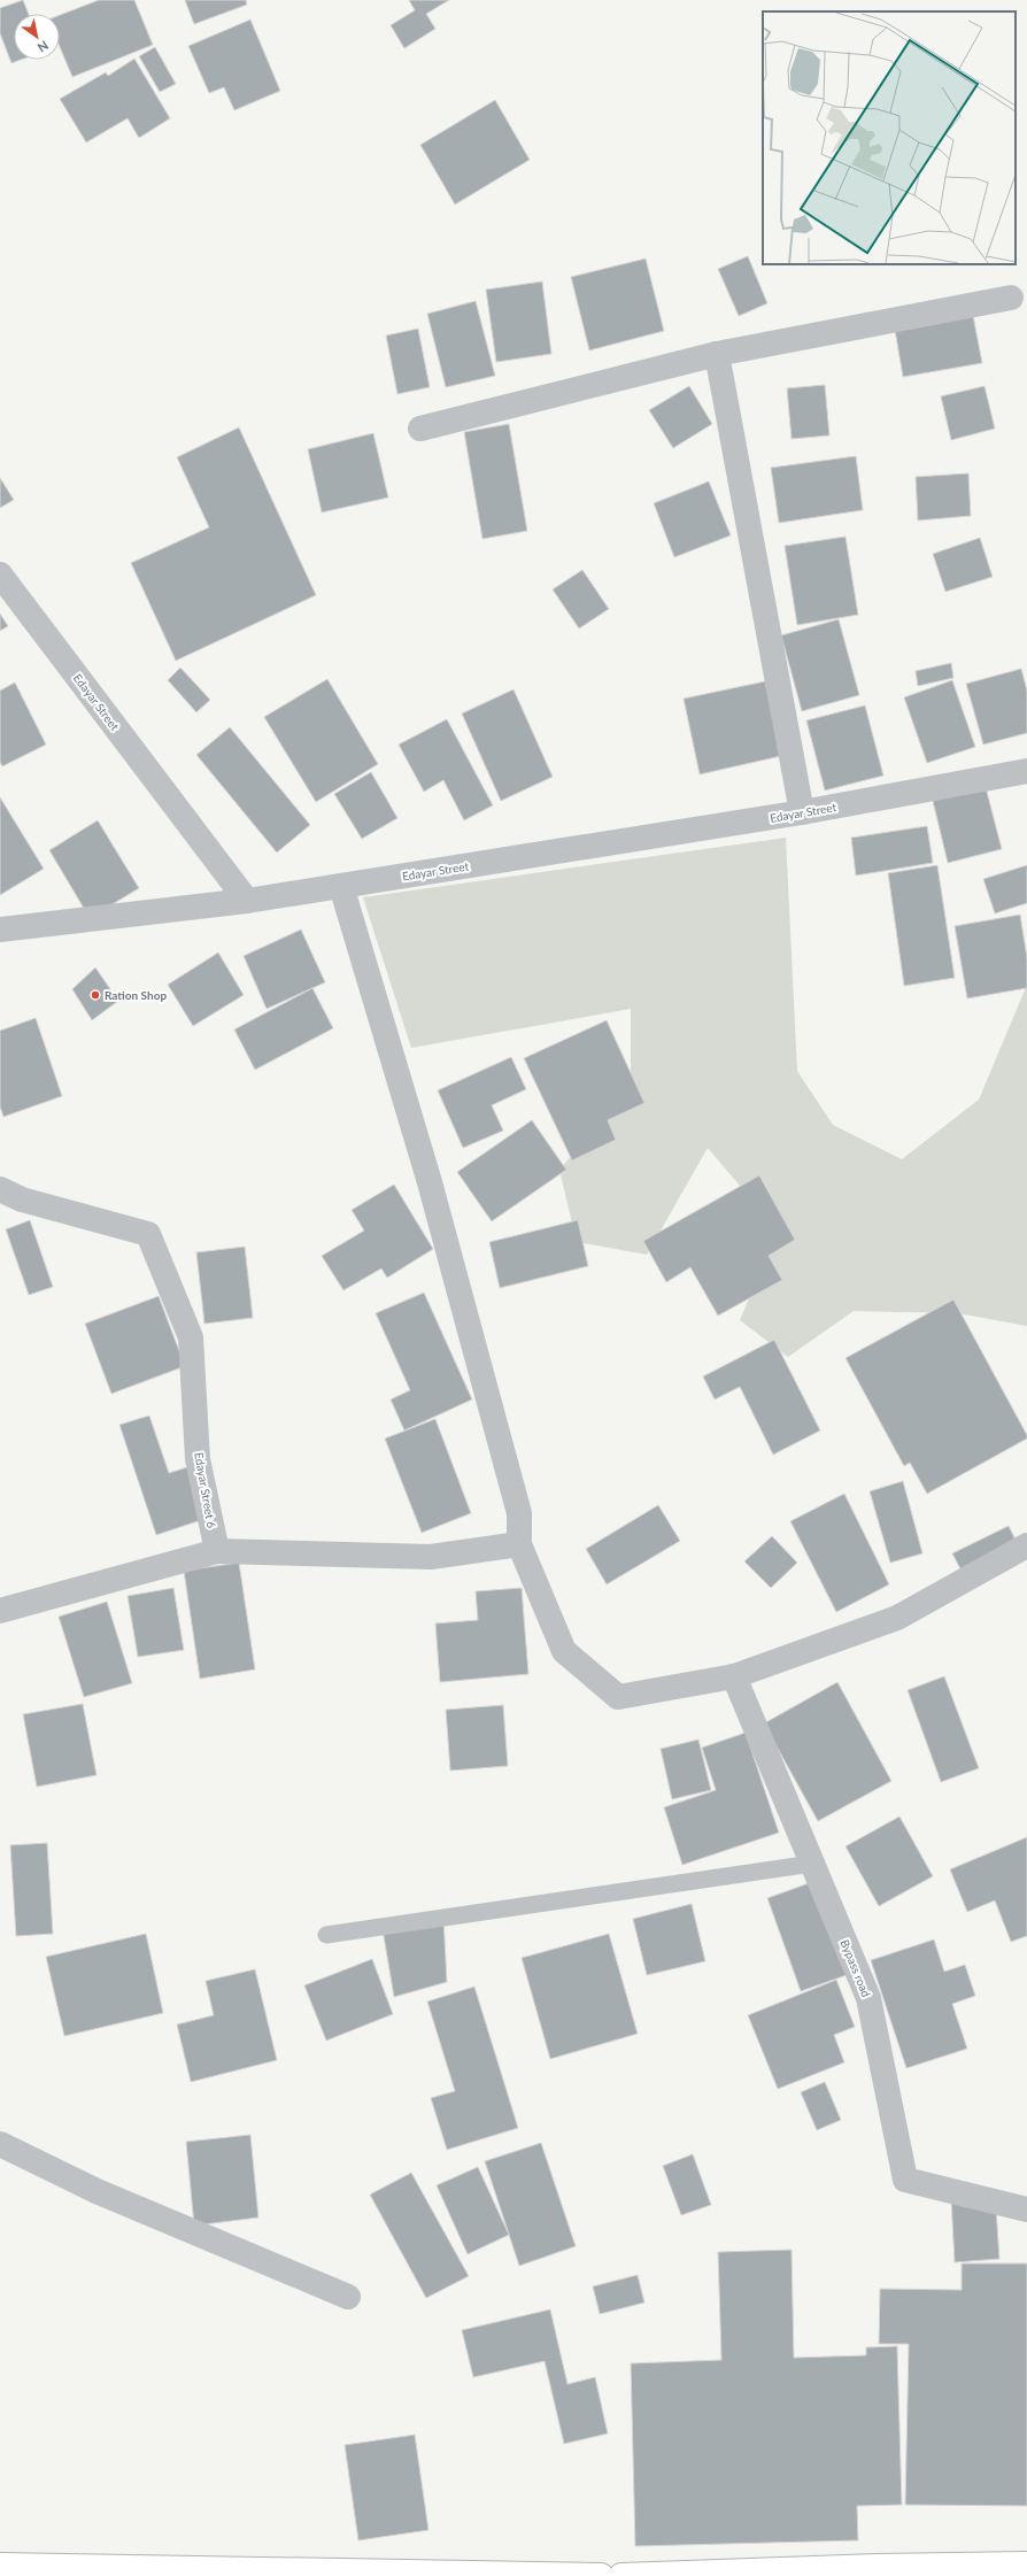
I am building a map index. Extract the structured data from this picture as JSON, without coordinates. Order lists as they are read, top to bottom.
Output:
{
  "streets": {
    "street": ["Edayar Street", "Edayar Street 6", "Bypass road"]
  },
  "places": ["Ration Shop"],
  "north": "bottom right"
}
